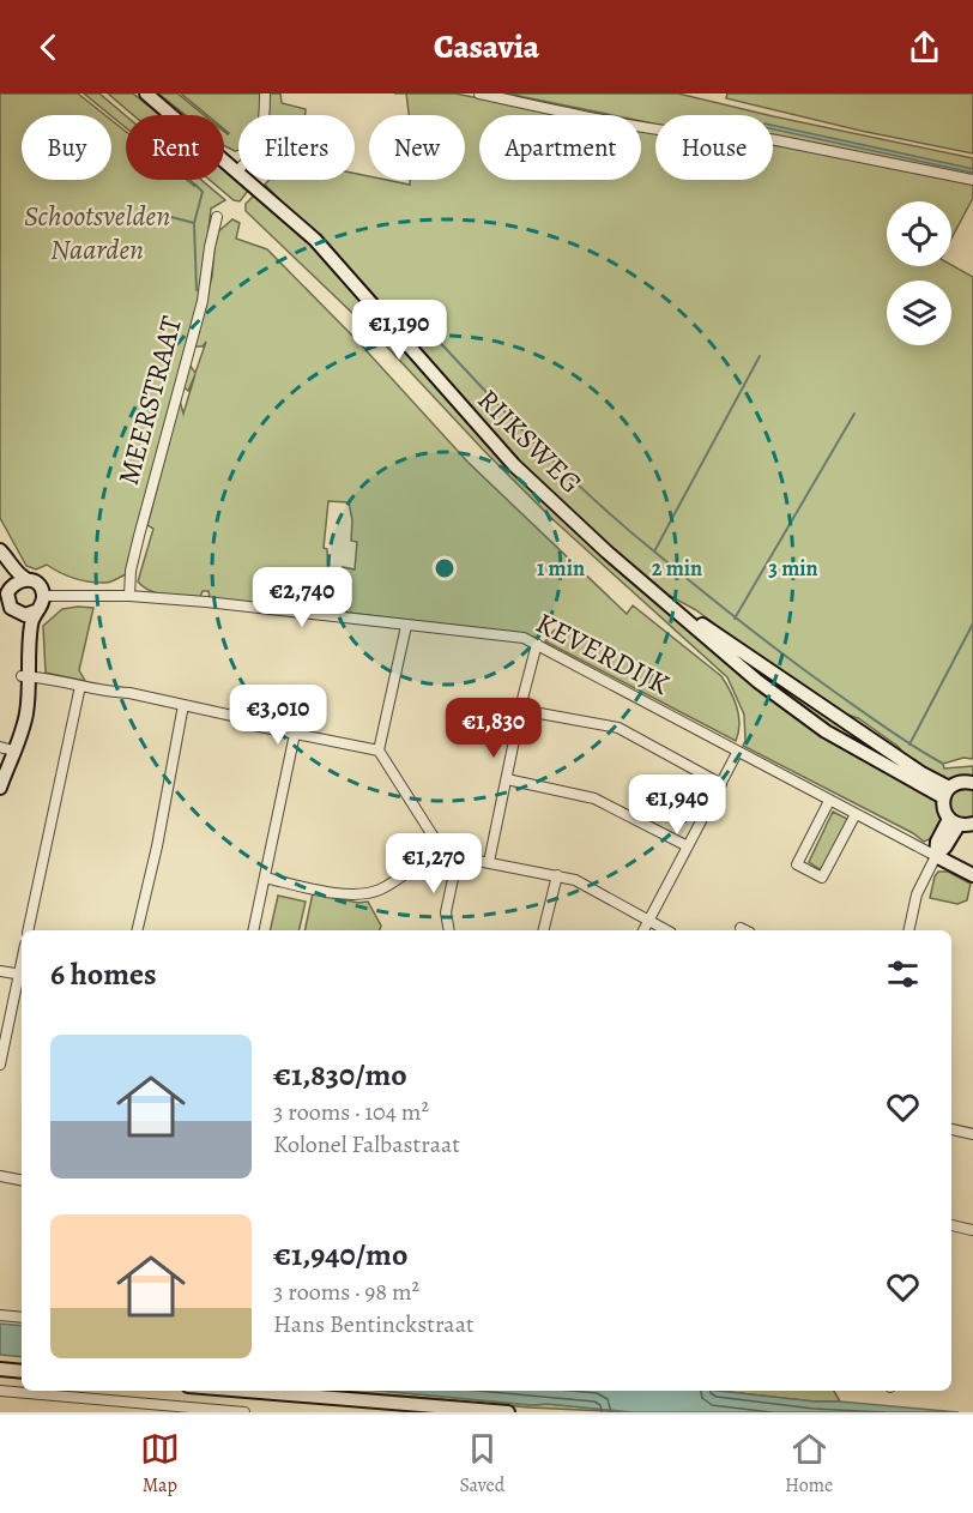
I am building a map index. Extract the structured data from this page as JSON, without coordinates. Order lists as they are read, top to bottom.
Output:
{
  "streets": {
    "main road": ["RIJKSWEG", "KEVERDIJK"],
    "street": ["MEERSTRAAT"]
  },
  "crossings": [
    ["MEERSTRAAT", "KEVERDIJK"]
  ],
  "parks": ["Schootsvelden Naarden"],
  "page": {
    "header": "Casavia",
    "chip": [
      "Buy",
      "Rent",
      "Filters",
      "New",
      "Apartment",
      "House"
    ],
    "price": [
      "€1,190",
      "€2,740",
      "€3,010",
      "€1,830",
      "€1,940",
      "€1,270"
    ],
    "heading": "6 homes",
    "list": [
      {
        "name": "€1,830/mo",
        "note": "3 rooms · 104 m² · Kolonel Falbastraat"
      },
      {
        "name": "€1,940/mo",
        "note": "3 rooms · 98 m² · Hans Bentinckstraat"
      }
    ],
    "tabs": ["Map", "Saved", "Home"]
  },
  "rings": ["1 min", "2 min", "3 min"]
}
